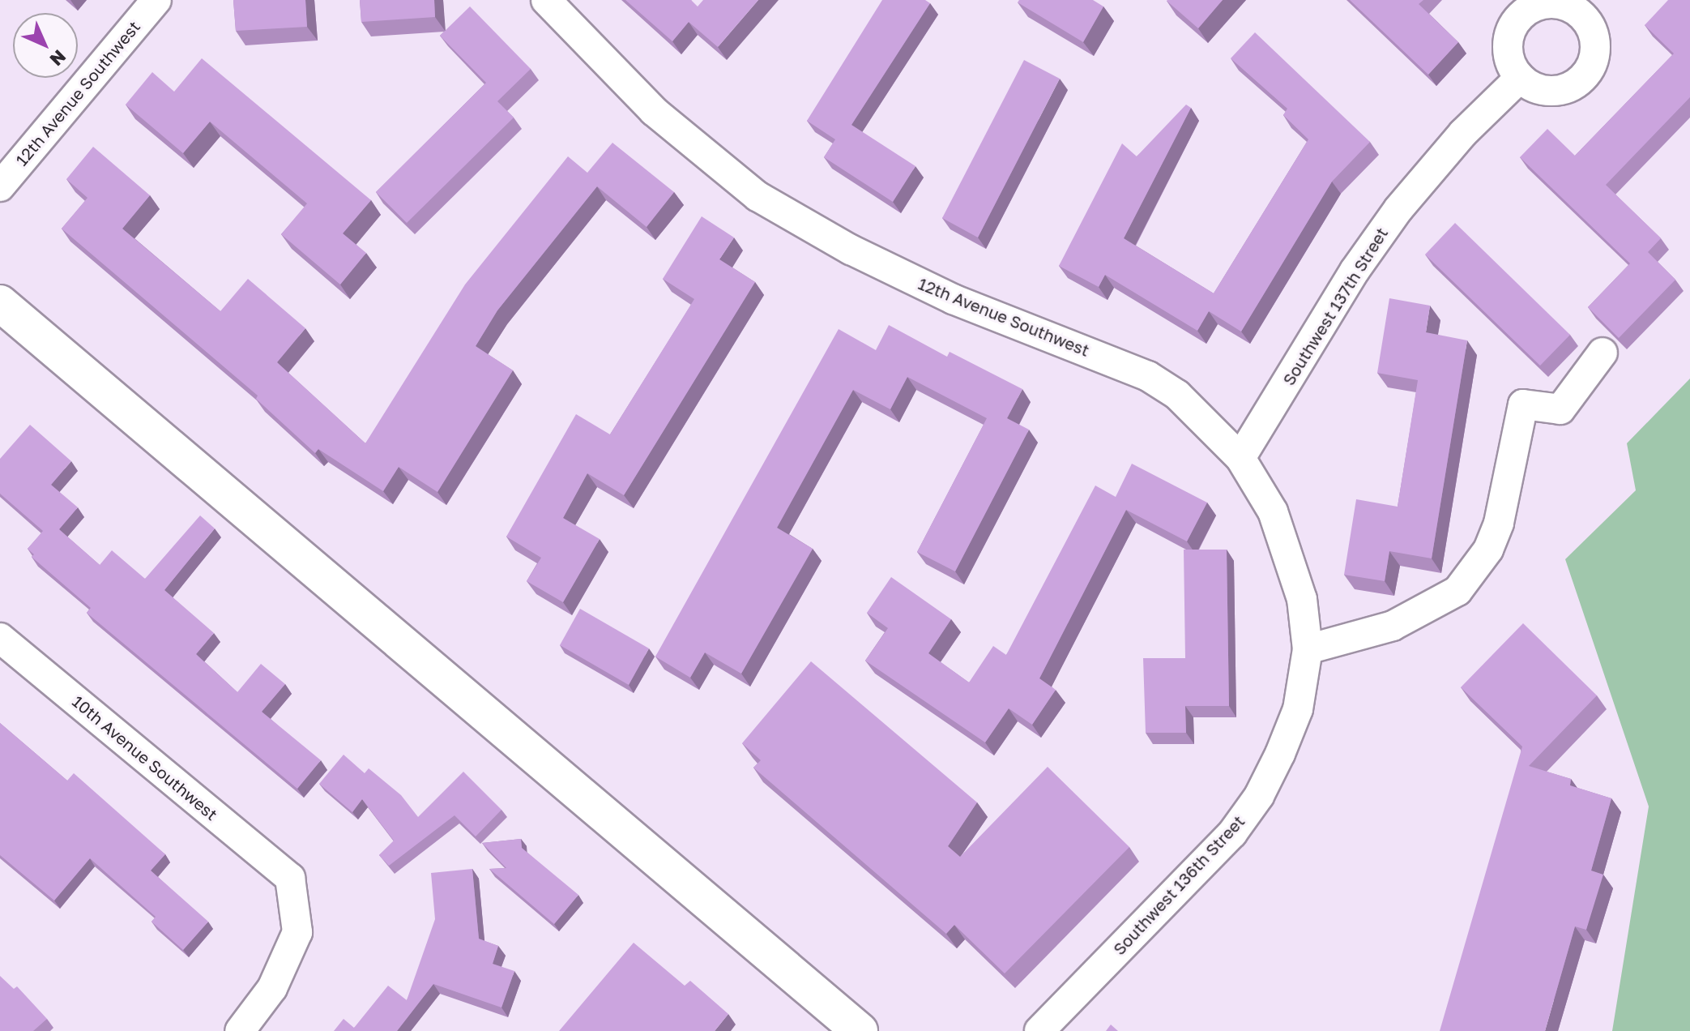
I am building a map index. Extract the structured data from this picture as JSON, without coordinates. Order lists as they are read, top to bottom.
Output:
{
  "streets": {
    "street": [
      "12th Avenue Southwest",
      "Southwest 137th Street",
      "10th Avenue Southwest",
      "Southwest 136th Street"
    ]
  },
  "crossings": [
    ["12th Avenue Southwest", "Southwest 137th Street"],
    ["12th Avenue Southwest", "Southwest 136th Street"]
  ],
  "north": "bottom right"
}
